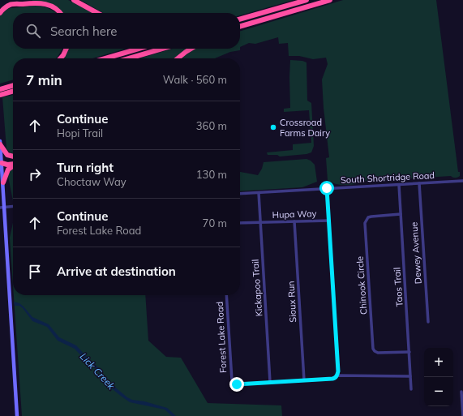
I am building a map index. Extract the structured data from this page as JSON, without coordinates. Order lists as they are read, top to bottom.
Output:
{
  "streets": {
    "street": [
      "South Shortridge Road",
      "Hupa Way",
      "Dewey Avenue",
      "Chinook Circle",
      "Taos Trail",
      "Kickapoo Trail",
      "Sioux Run",
      "Forest Lake Road"
    ]
  },
  "crossings": [
    ["South Shortridge Road", "Dewey Avenue"],
    ["South Shortridge Road", "Taos Trail"],
    ["South Shortridge Road", "Kickapoo Trail"],
    ["Hupa Way", "Kickapoo Trail"],
    ["Hupa Way", "Sioux Run"],
    ["Chinook Circle", "Taos Trail"],
    ["Kickapoo Trail", "Forest Lake Road"]
  ],
  "water": ["Lick Creek"],
  "places": ["Crossroad Farms Dairy"],
  "page": {
    "search": "Search here",
    "heading": ["7 min", "Walk · 560 m"],
    "list": [
      ["Continue", "Hopi Trail", "360 m"],
      ["Turn right", "Choctaw Way", "130 m"],
      ["Continue", "Forest Lake Road", "70 m"],
      "Arrive at destination"
    ],
    "map_buttons": ["+", "−"]
  }
}
